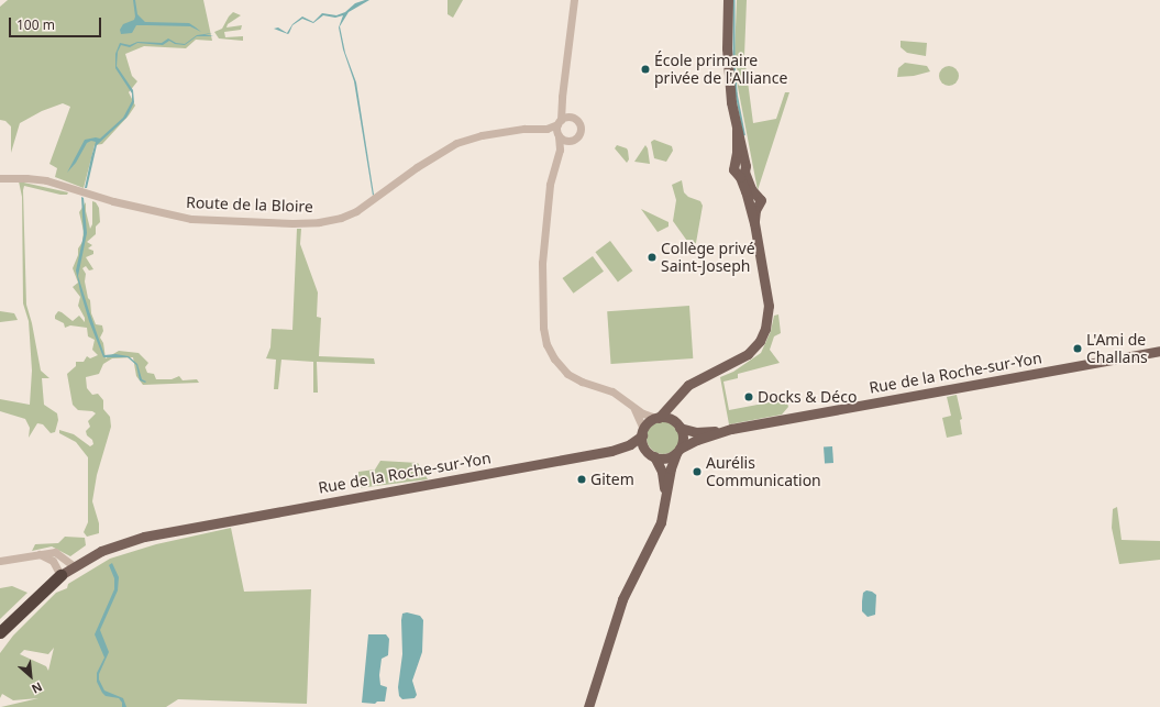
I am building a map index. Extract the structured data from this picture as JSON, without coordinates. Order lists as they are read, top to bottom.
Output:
{
  "streets": {
    "main road": ["Rue de la Roche-sur-Yon"],
    "street": ["Route de la Bloire"]
  },
  "places": [
    "École primaire privée de l'Alliance",
    "Collège privé Saint-Joseph",
    "L'Ami de Challans",
    "Docks & Déco",
    "Aurélis Communication",
    "Gitem"
  ],
  "scale_bar": "100 m",
  "north": "bottom right"
}
